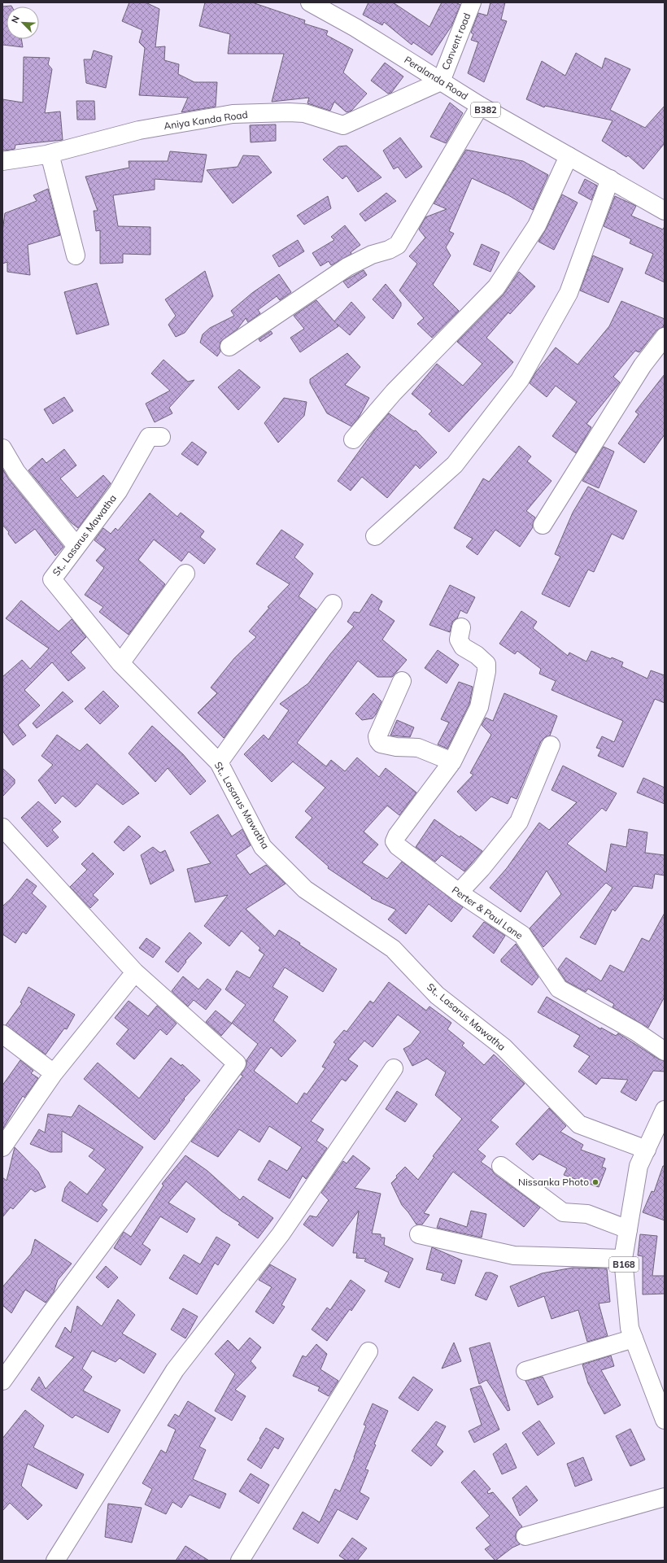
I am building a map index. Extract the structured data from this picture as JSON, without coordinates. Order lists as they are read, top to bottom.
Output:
{
  "streets": {
    "street": [
      "Convent road",
      "Peralanda Road",
      "B382",
      "Aniya Kanda Road",
      "St,. Lasarus Mawatha",
      "Perter & Paul Lane",
      "B168"
    ]
  },
  "crossings": [
    ["Convent road", "Peralanda Road"],
    ["Convent road", "Aniya Kanda Road"],
    ["Peralanda Road", "Aniya Kanda Road"],
    ["St,. Lasarus Mawatha", "B168"]
  ],
  "places": ["Nissanka Photo"],
  "north": "top left"
}
